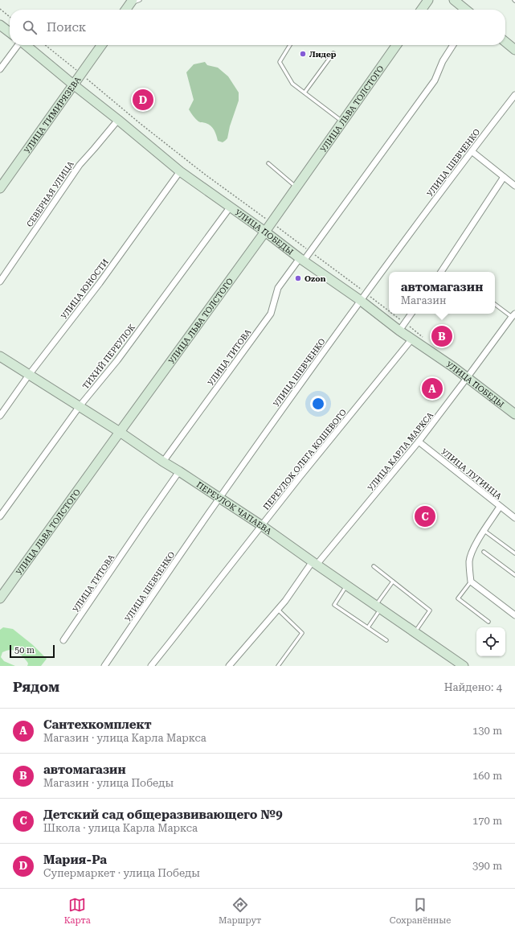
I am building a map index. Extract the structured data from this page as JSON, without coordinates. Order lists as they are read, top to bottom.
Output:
{
  "streets": {
    "street": [
      "УЛИЦА ЛЬВА ТОЛСТОГО",
      "УЛИЦА ТИМИРЯЗЕВА",
      "УЛИЦА ШЕВЧЕНКО",
      "СЕВЕРНАЯ УЛИЦА",
      "УЛИЦА ПОБЕДЫ",
      "УЛИЦА ЮНОСТИ",
      "ТИХИЙ ПЕРЕУЛОК",
      "УЛИЦА ТИТОВА",
      "УЛИЦА КАРЛА МАРКСА",
      "ПЕРЕУЛОК ОЛЕГА КОШЕВОГО",
      "УЛИЦА ЛУГИНЦА",
      "ПЕРЕУЛОК ЧАПАЕВА"
    ]
  },
  "crossings": [
    ["УЛИЦА ЛЬВА ТОЛСТОГО", "УЛИЦА ПОБЕДЫ"],
    ["УЛИЦА ЛЬВА ТОЛСТОГО", "ПЕРЕУЛОК ЧАПАЕВА"],
    ["УЛИЦА ТИМИРЯЗЕВА", "УЛИЦА ПОБЕДЫ"],
    ["УЛИЦА ШЕВЧЕНКО", "УЛИЦА ПОБЕДЫ"],
    ["УЛИЦА ШЕВЧЕНКО", "ПЕРЕУЛОК ЧАПАЕВА"],
    ["СЕВЕРНАЯ УЛИЦА", "УЛИЦА ПОБЕДЫ"],
    ["УЛИЦА ПОБЕДЫ", "УЛИЦА ЮНОСТИ"],
    ["УЛИЦА ПОБЕДЫ", "ТИХИЙ ПЕРЕУЛОК"],
    ["УЛИЦА ПОБЕДЫ", "УЛИЦА ТИТОВА"],
    ["УЛИЦА ПОБЕДЫ", "УЛИЦА КАРЛА МАРКСА"],
    ["УЛИЦА ПОБЕДЫ", "ПЕРЕУЛОК ОЛЕГА КОШЕВОГО"],
    ["УЛИЦА ЮНОСТИ", "ПЕРЕУЛОК ЧАПАЕВА"],
    ["ТИХИЙ ПЕРЕУЛОК", "ПЕРЕУЛОК ЧАПАЕВА"],
    ["УЛИЦА ТИТОВА", "ПЕРЕУЛОК ЧАПАЕВА"],
    ["УЛИЦА КАРЛА МАРКСА", "УЛИЦА ЛУГИНЦА"],
    ["УЛИЦА КАРЛА МАРКСА", "ПЕРЕУЛОК ЧАПАЕВА"],
    ["ПЕРЕУЛОК ОЛЕГА КОШЕВОГО", "ПЕРЕУЛОК ЧАПАЕВА"]
  ],
  "places": ["Лидер", "Ozon"],
  "scale_bar": "50 m",
  "page": {
    "search": "Поиск",
    "pins": [
      "D",
      "B",
      "A",
      "C"
    ],
    "popup": ["автомагазин", "Магазин"],
    "scale": "50 m",
    "heading": ["Рядом", "Найдено: 4"],
    "list": [
      {
        "mark": "A",
        "name": "Сантехкомплект",
        "note": "Магазин · улица Карла Маркса",
        "value": "130 m"
      },
      {
        "mark": "B",
        "name": "автомагазин",
        "note": "Магазин · улица Победы",
        "value": "160 m"
      },
      {
        "mark": "C",
        "name": "Детский сад общеразвивающего №9",
        "note": "Школа · улица Карла Маркса",
        "value": "170 m"
      },
      {
        "mark": "D",
        "name": "Мария-Ра",
        "note": "Супермаркет · улица Победы",
        "value": "390 m"
      }
    ],
    "nav": ["Карта", "Маршрут", "Сохранённые"]
  }
}
